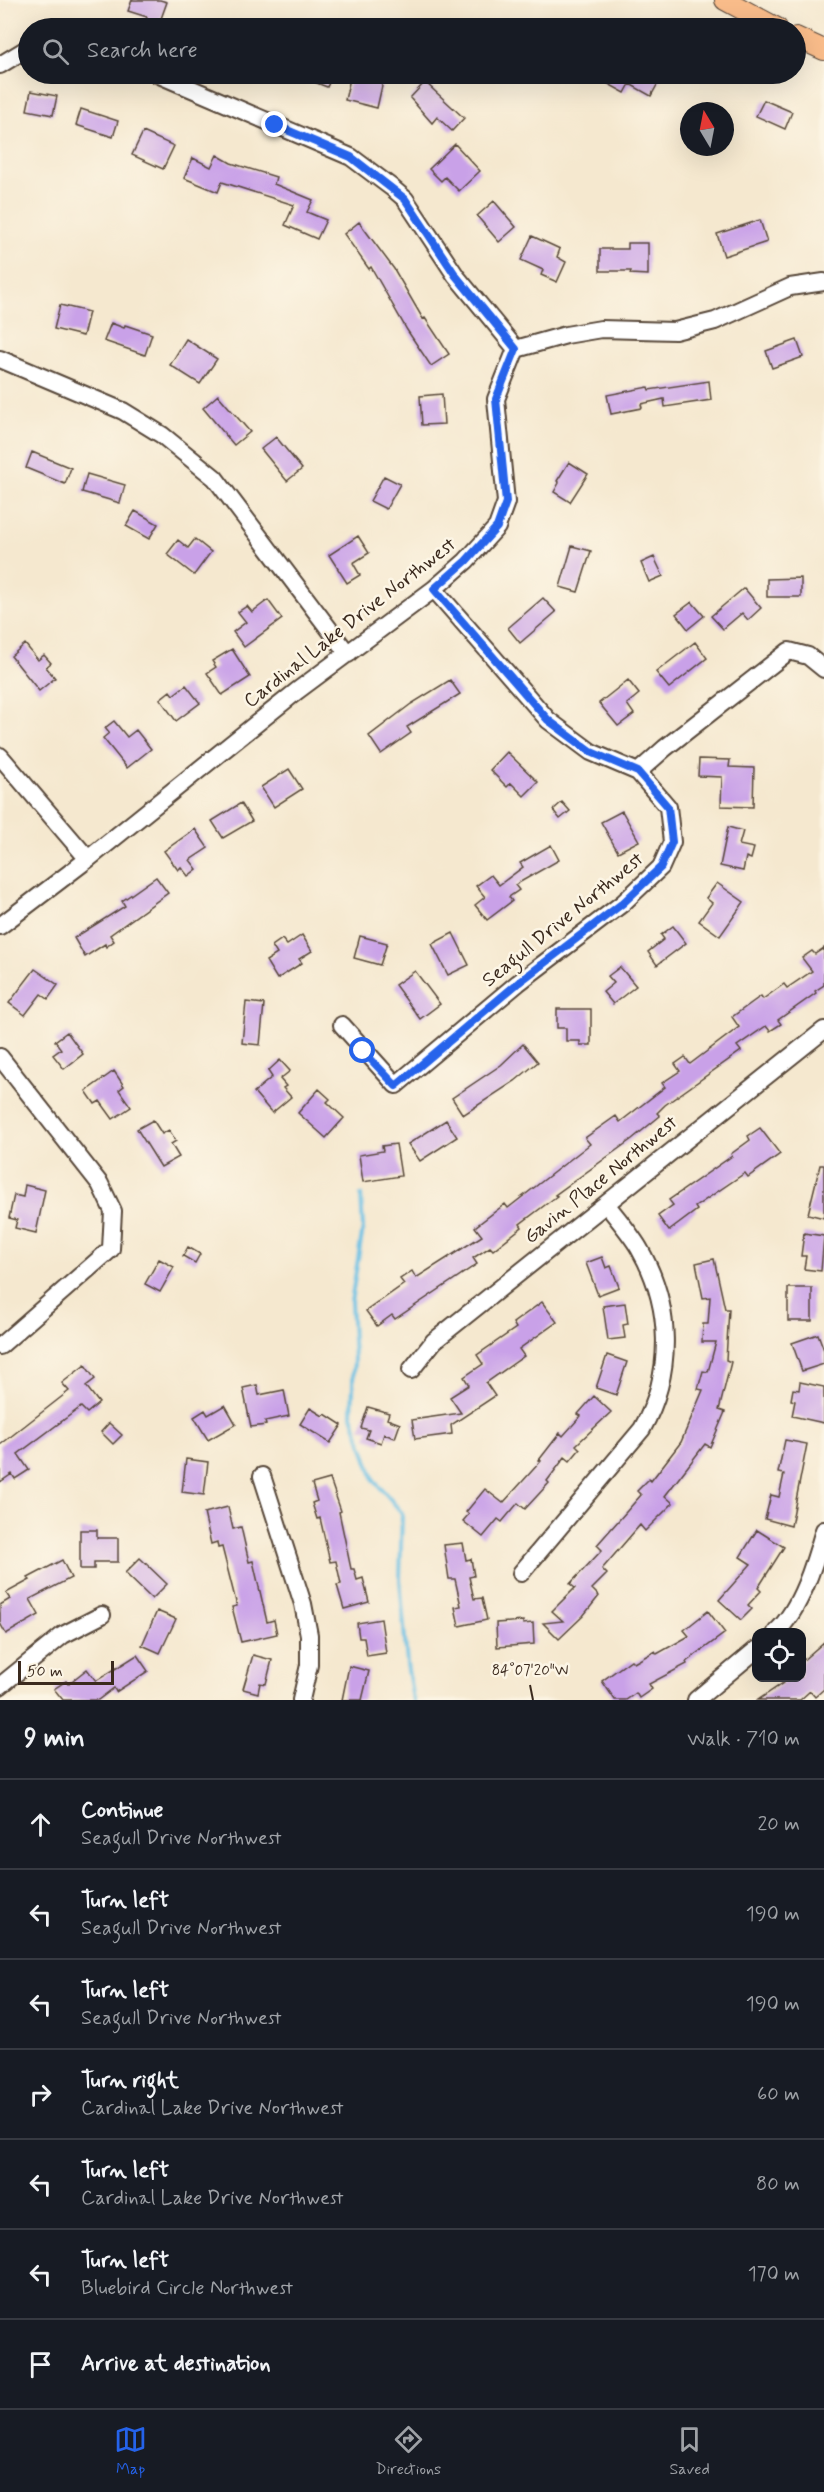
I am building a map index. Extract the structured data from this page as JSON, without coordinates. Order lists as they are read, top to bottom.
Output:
{
  "streets": {
    "street": ["Cardinal Lake Drive Northwest", "Seagull Drive Northwest", "Gavin Place Northwest"]
  },
  "crossings": [
    ["Cardinal Lake Drive Northwest", "Seagull Drive Northwest"]
  ],
  "scale_bar": "50 m",
  "north": "top",
  "page": {
    "search": "Search here",
    "scale": "50 m",
    "heading": ["9 min", "Walk · 710 m"],
    "list": [
      ["Continue", "Seagull Drive Northwest", "20 m"],
      ["Turn left", "Seagull Drive Northwest", "190 m"],
      ["Turn left", "Seagull Drive Northwest", "190 m"],
      ["Turn right", "Cardinal Lake Drive Northwest", "60 m"],
      ["Turn left", "Cardinal Lake Drive Northwest", "80 m"],
      ["Turn left", "Bluebird Circle Northwest", "170 m"],
      "Arrive at destination"
    ],
    "nav": ["Map", "Directions", "Saved"]
  },
  "coordinates": ["84°07'20\"W"]
}
